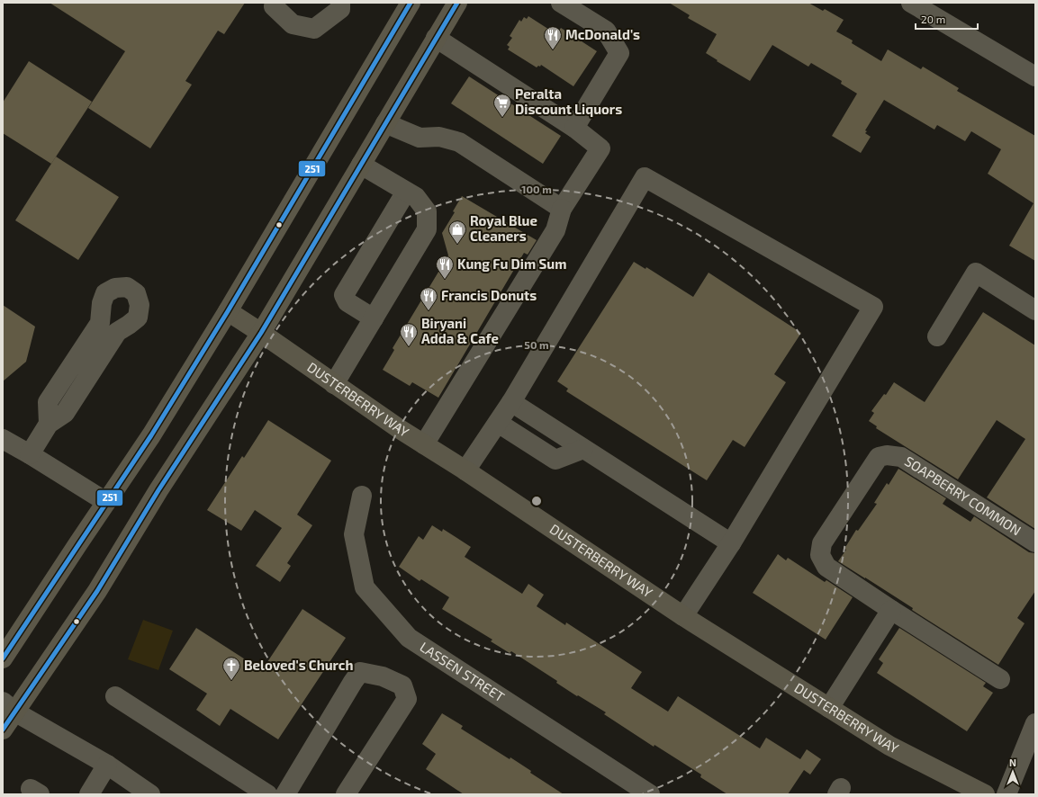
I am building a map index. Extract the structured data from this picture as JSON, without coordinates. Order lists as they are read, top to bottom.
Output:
{
  "streets": {
    "main road": ["DUSTERBERRY WAY"],
    "street": ["SOAPBERRY COMMON", "LASSEN STREET"]
  },
  "places": {
    "restaurant": [
      "McDonald's",
      "Kung Fu Dim Sum",
      "Francis Donuts",
      "Biryani Adda & Cafe"
    ],
    "supermarket": ["Peralta Discount Liquors"],
    "shop": ["Royal Blue Cleaners"],
    "church": ["Beloved's Church"]
  },
  "lines": ["transit line 251"],
  "scale_bar": "20 m",
  "north": "top",
  "rings": ["100 m", "50 m"]
}
